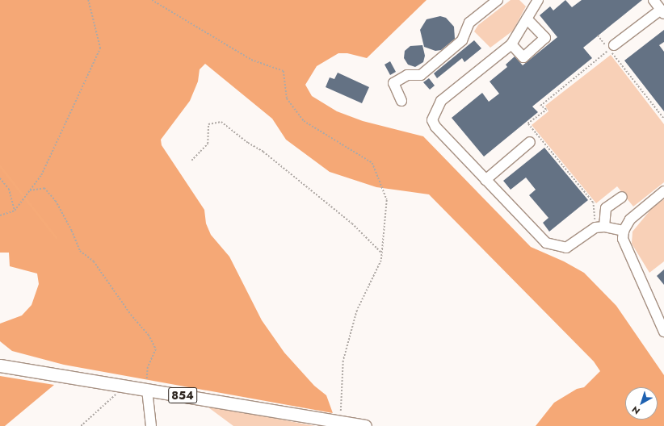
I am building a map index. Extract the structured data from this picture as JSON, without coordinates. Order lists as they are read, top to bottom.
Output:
{
  "streets": {
    "main road": ["854"]
  },
  "north": "bottom left"
}
